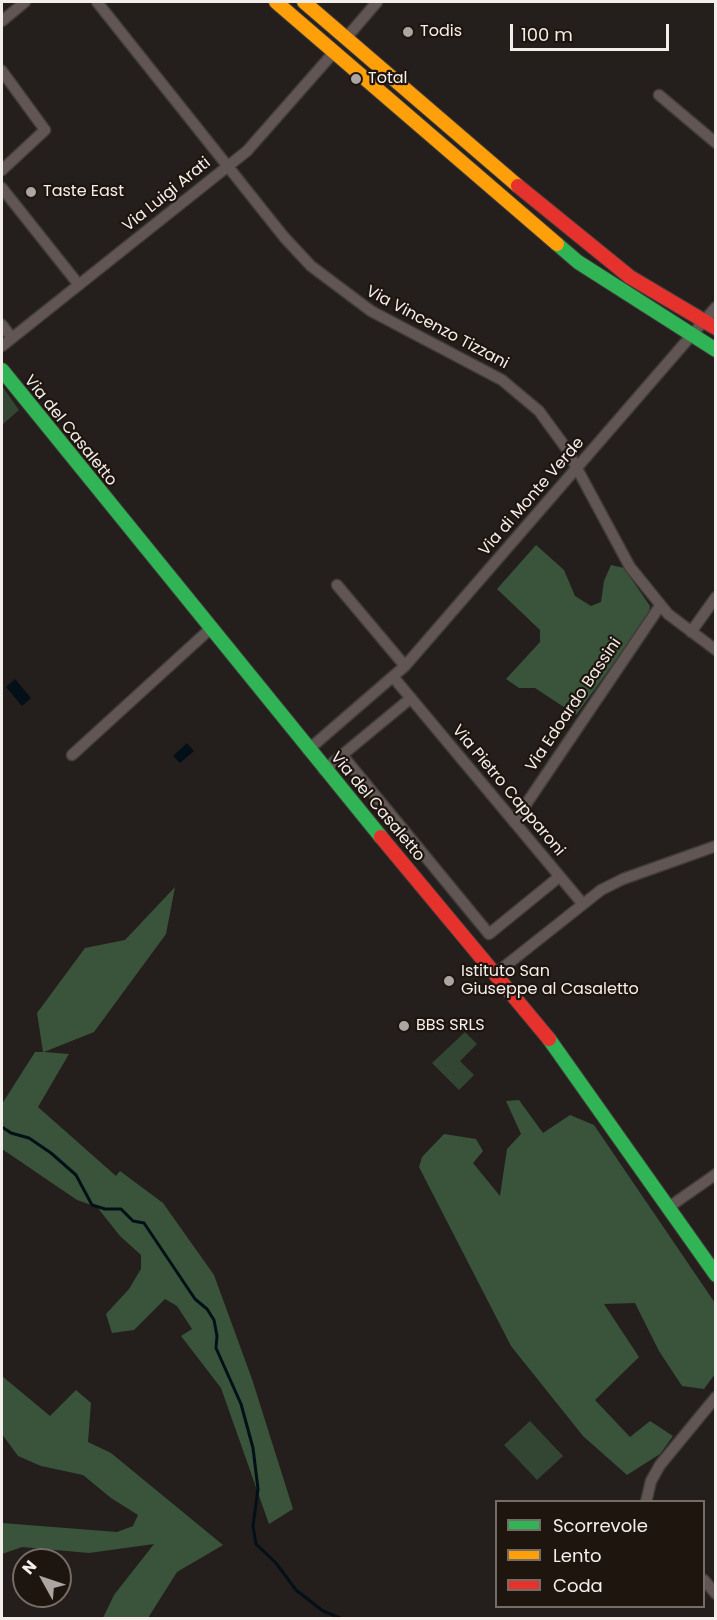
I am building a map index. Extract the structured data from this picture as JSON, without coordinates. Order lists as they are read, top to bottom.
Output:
{
  "streets": {
    "street": [
      "Via Luigi Arati",
      "Via Vincenzo Tizzani",
      "Via del Casaletto",
      "Via di Monte Verde",
      "Via Edoardo Bassini",
      "Via Pietro Capparoni"
    ]
  },
  "crossings": [
    ["Via Luigi Arati", "Via Vincenzo Tizzani"],
    ["Via Vincenzo Tizzani", "Via di Monte Verde"],
    ["Via Vincenzo Tizzani", "Via Edoardo Bassini"],
    ["Via del Casaletto", "Via di Monte Verde"],
    ["Via di Monte Verde", "Via Pietro Capparoni"],
    ["Via Edoardo Bassini", "Via Pietro Capparoni"]
  ],
  "places": [
    "Todis",
    "Total",
    "Taste East",
    "Istituto San Giuseppe al Casaletto",
    "BBS SRLS"
  ],
  "legend": ["Scorrevole", "Lento", "Coda"],
  "scale_bar": "100 m",
  "north": "top left"
}
